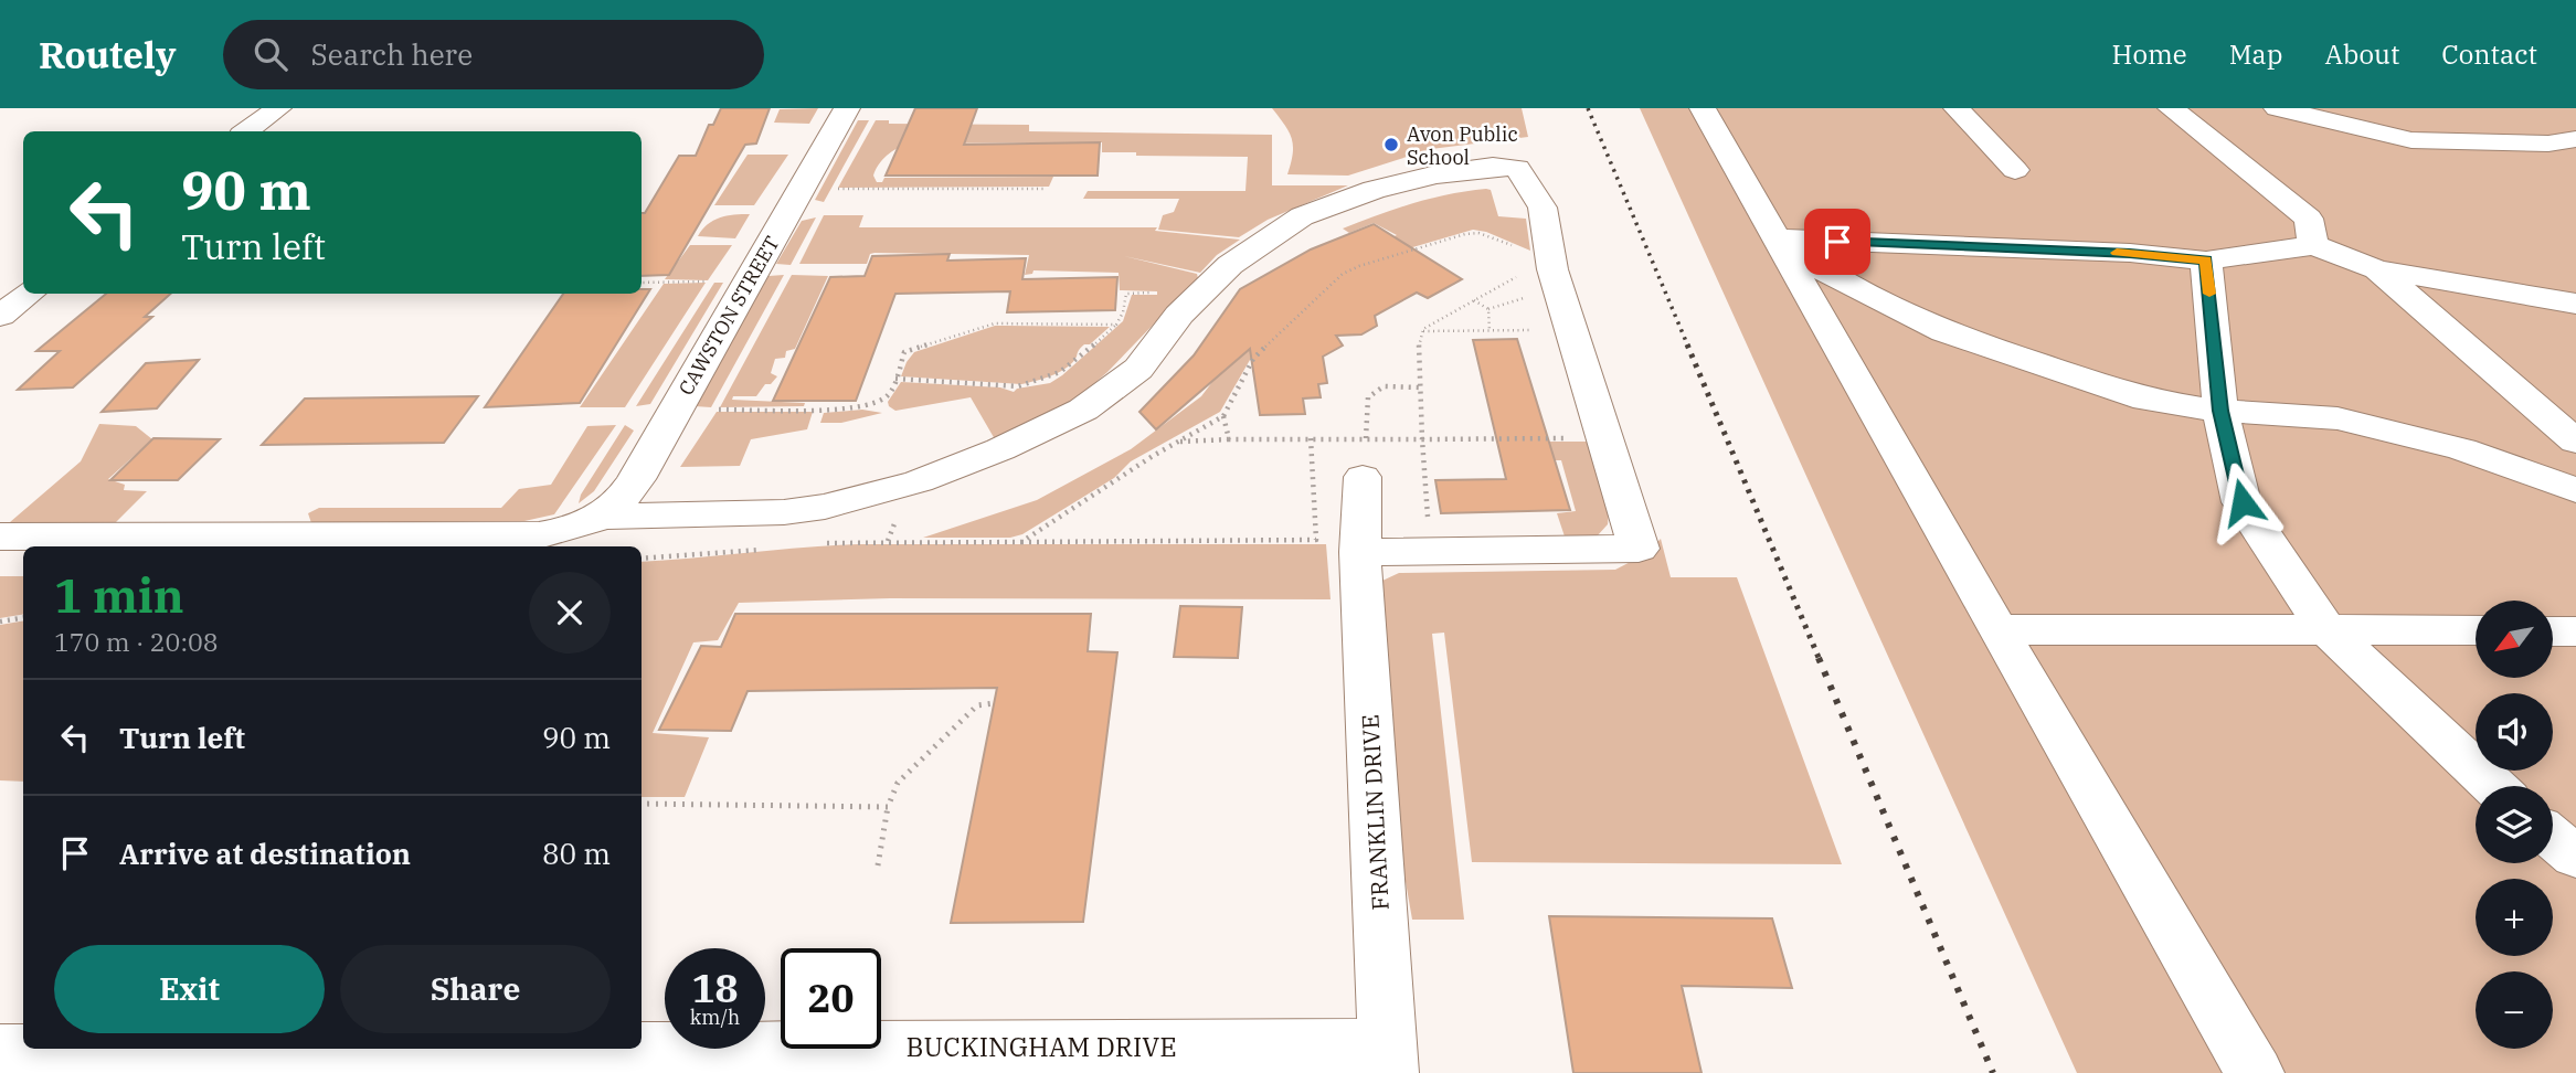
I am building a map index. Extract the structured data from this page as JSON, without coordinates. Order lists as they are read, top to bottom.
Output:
{
  "streets": {
    "street": ["CAWSTON STREET", "FRANKLIN DRIVE", "BUCKINGHAM DRIVE"]
  },
  "crossings": [
    ["FRANKLIN DRIVE", "BUCKINGHAM DRIVE"]
  ],
  "places": ["Avon Public School"],
  "north": "bottom left",
  "page": {
    "header": "Routely",
    "search": "Search here",
    "nav": [
      "Home",
      "Map",
      "About",
      "Contact"
    ],
    "turn": ["90 m", "Turn left"],
    "heading": ["1 min", "170 m · 20:08"],
    "map_buttons": ["+", "−"],
    "list": [
      {
        "name": "Turn left",
        "value": "90 m"
      },
      {
        "name": "Arrive at destination",
        "value": "80 m"
      }
    ],
    "buttons": ["Exit", "Share"],
    "speed": "18 km/h",
    "limit": "20"
  }
}
